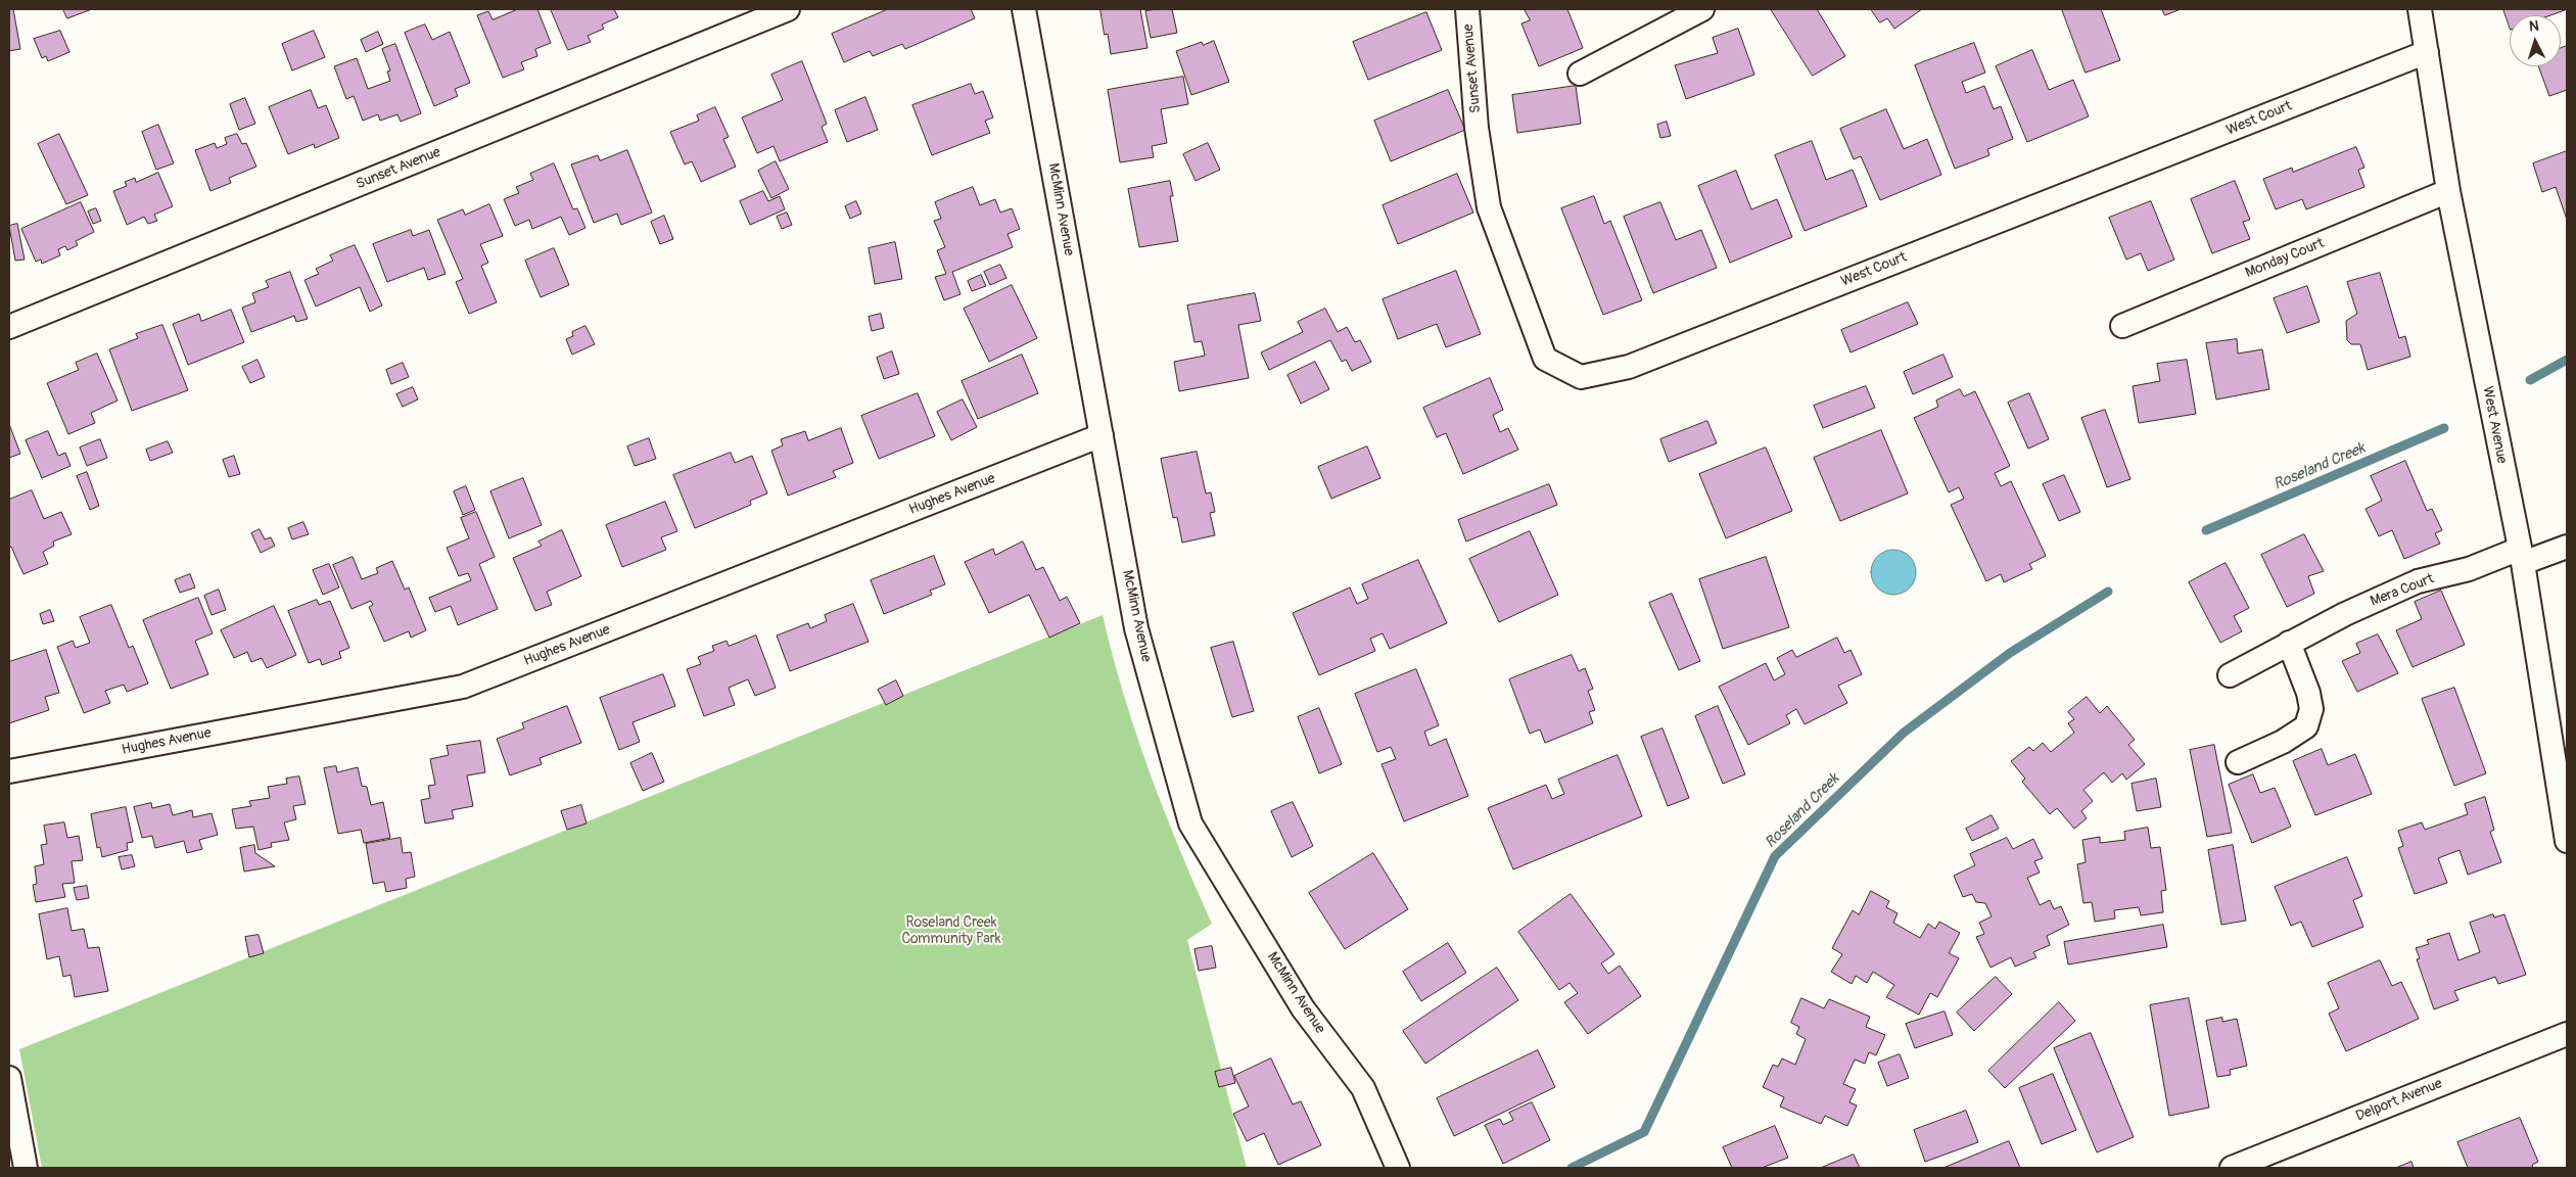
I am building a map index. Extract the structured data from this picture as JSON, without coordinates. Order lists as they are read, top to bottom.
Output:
{
  "streets": {
    "street": [
      "Sunset Avenue",
      "West Court",
      "McMinn Avenue",
      "Monday Court",
      "West Avenue",
      "Hughes Avenue",
      "Mera Court",
      "Delport Avenue"
    ]
  },
  "crossings": [
    ["Sunset Avenue", "West Court"],
    ["West Court", "West Avenue"],
    ["McMinn Avenue", "Hughes Avenue"],
    ["Monday Court", "West Avenue"],
    ["West Avenue", "Mera Court"]
  ],
  "water": ["Roseland Creek"],
  "parks": ["Roseland Creek Community Park"],
  "north": "top"
}
